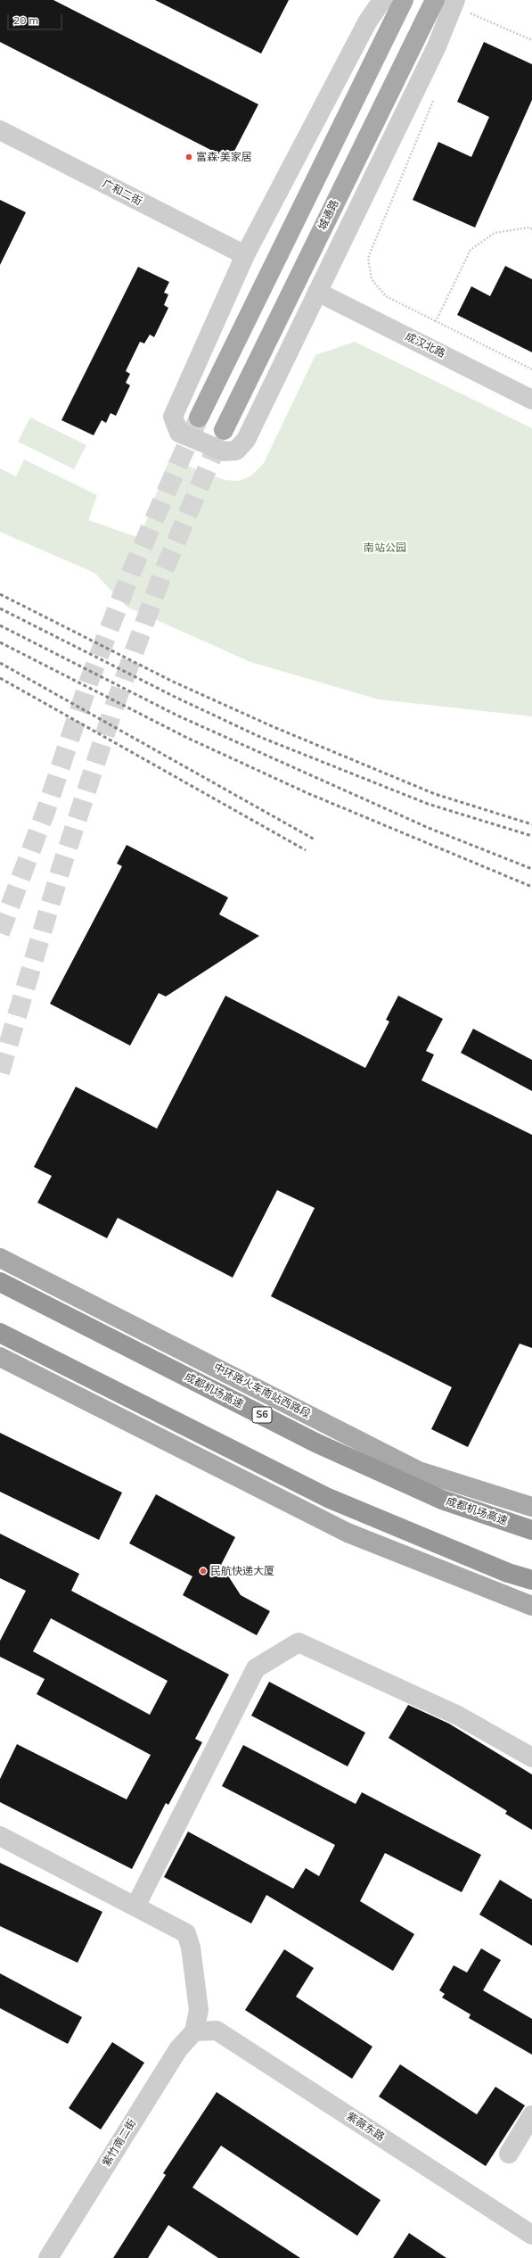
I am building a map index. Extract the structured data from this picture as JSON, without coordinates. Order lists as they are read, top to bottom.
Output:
{
  "streets": {
    "highway": ["成都机场高速", "S6"],
    "main road": ["城通路", "中环路火车南站西路段"],
    "street": [
      "广和二街",
      "成汉北路",
      "紫薇东路",
      "紫竹南二街"
    ]
  },
  "crossings": [
    ["紫薇东路", "紫竹南二街"]
  ],
  "parks": ["南站公园"],
  "places": ["富森·美家居", "民航快递大厦"],
  "scale_bar": "20 m"
}
